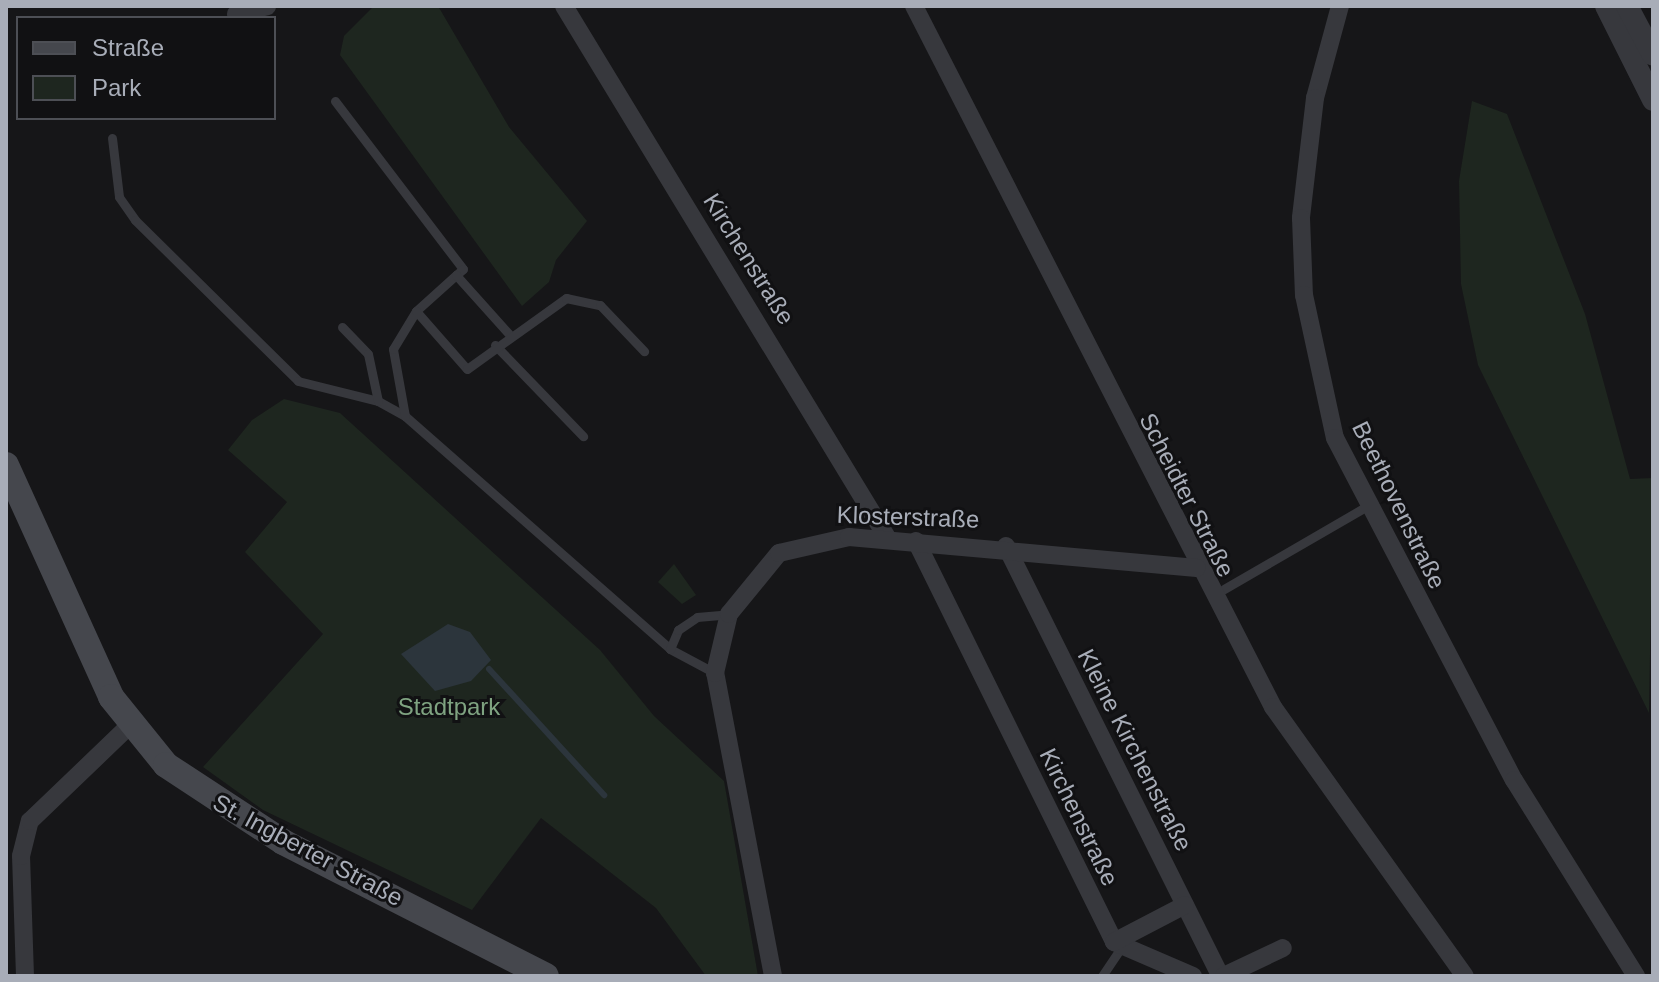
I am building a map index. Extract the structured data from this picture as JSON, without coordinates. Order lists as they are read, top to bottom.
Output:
{
  "streets": {
    "main road": ["St. Ingberter Straße"],
    "street": [
      "Kirchenstraße",
      "Scheidter Straße",
      "Beethovenstraße",
      "Klosterstraße",
      "Kleine Kirchenstraße"
    ]
  },
  "crossings": [
    ["Kirchenstraße", "Klosterstraße"],
    ["Scheidter Straße", "Klosterstraße"],
    ["Klosterstraße", "Kleine Kirchenstraße"]
  ],
  "parks": ["Stadtpark"],
  "legend": ["Straße", "Park"]
}
